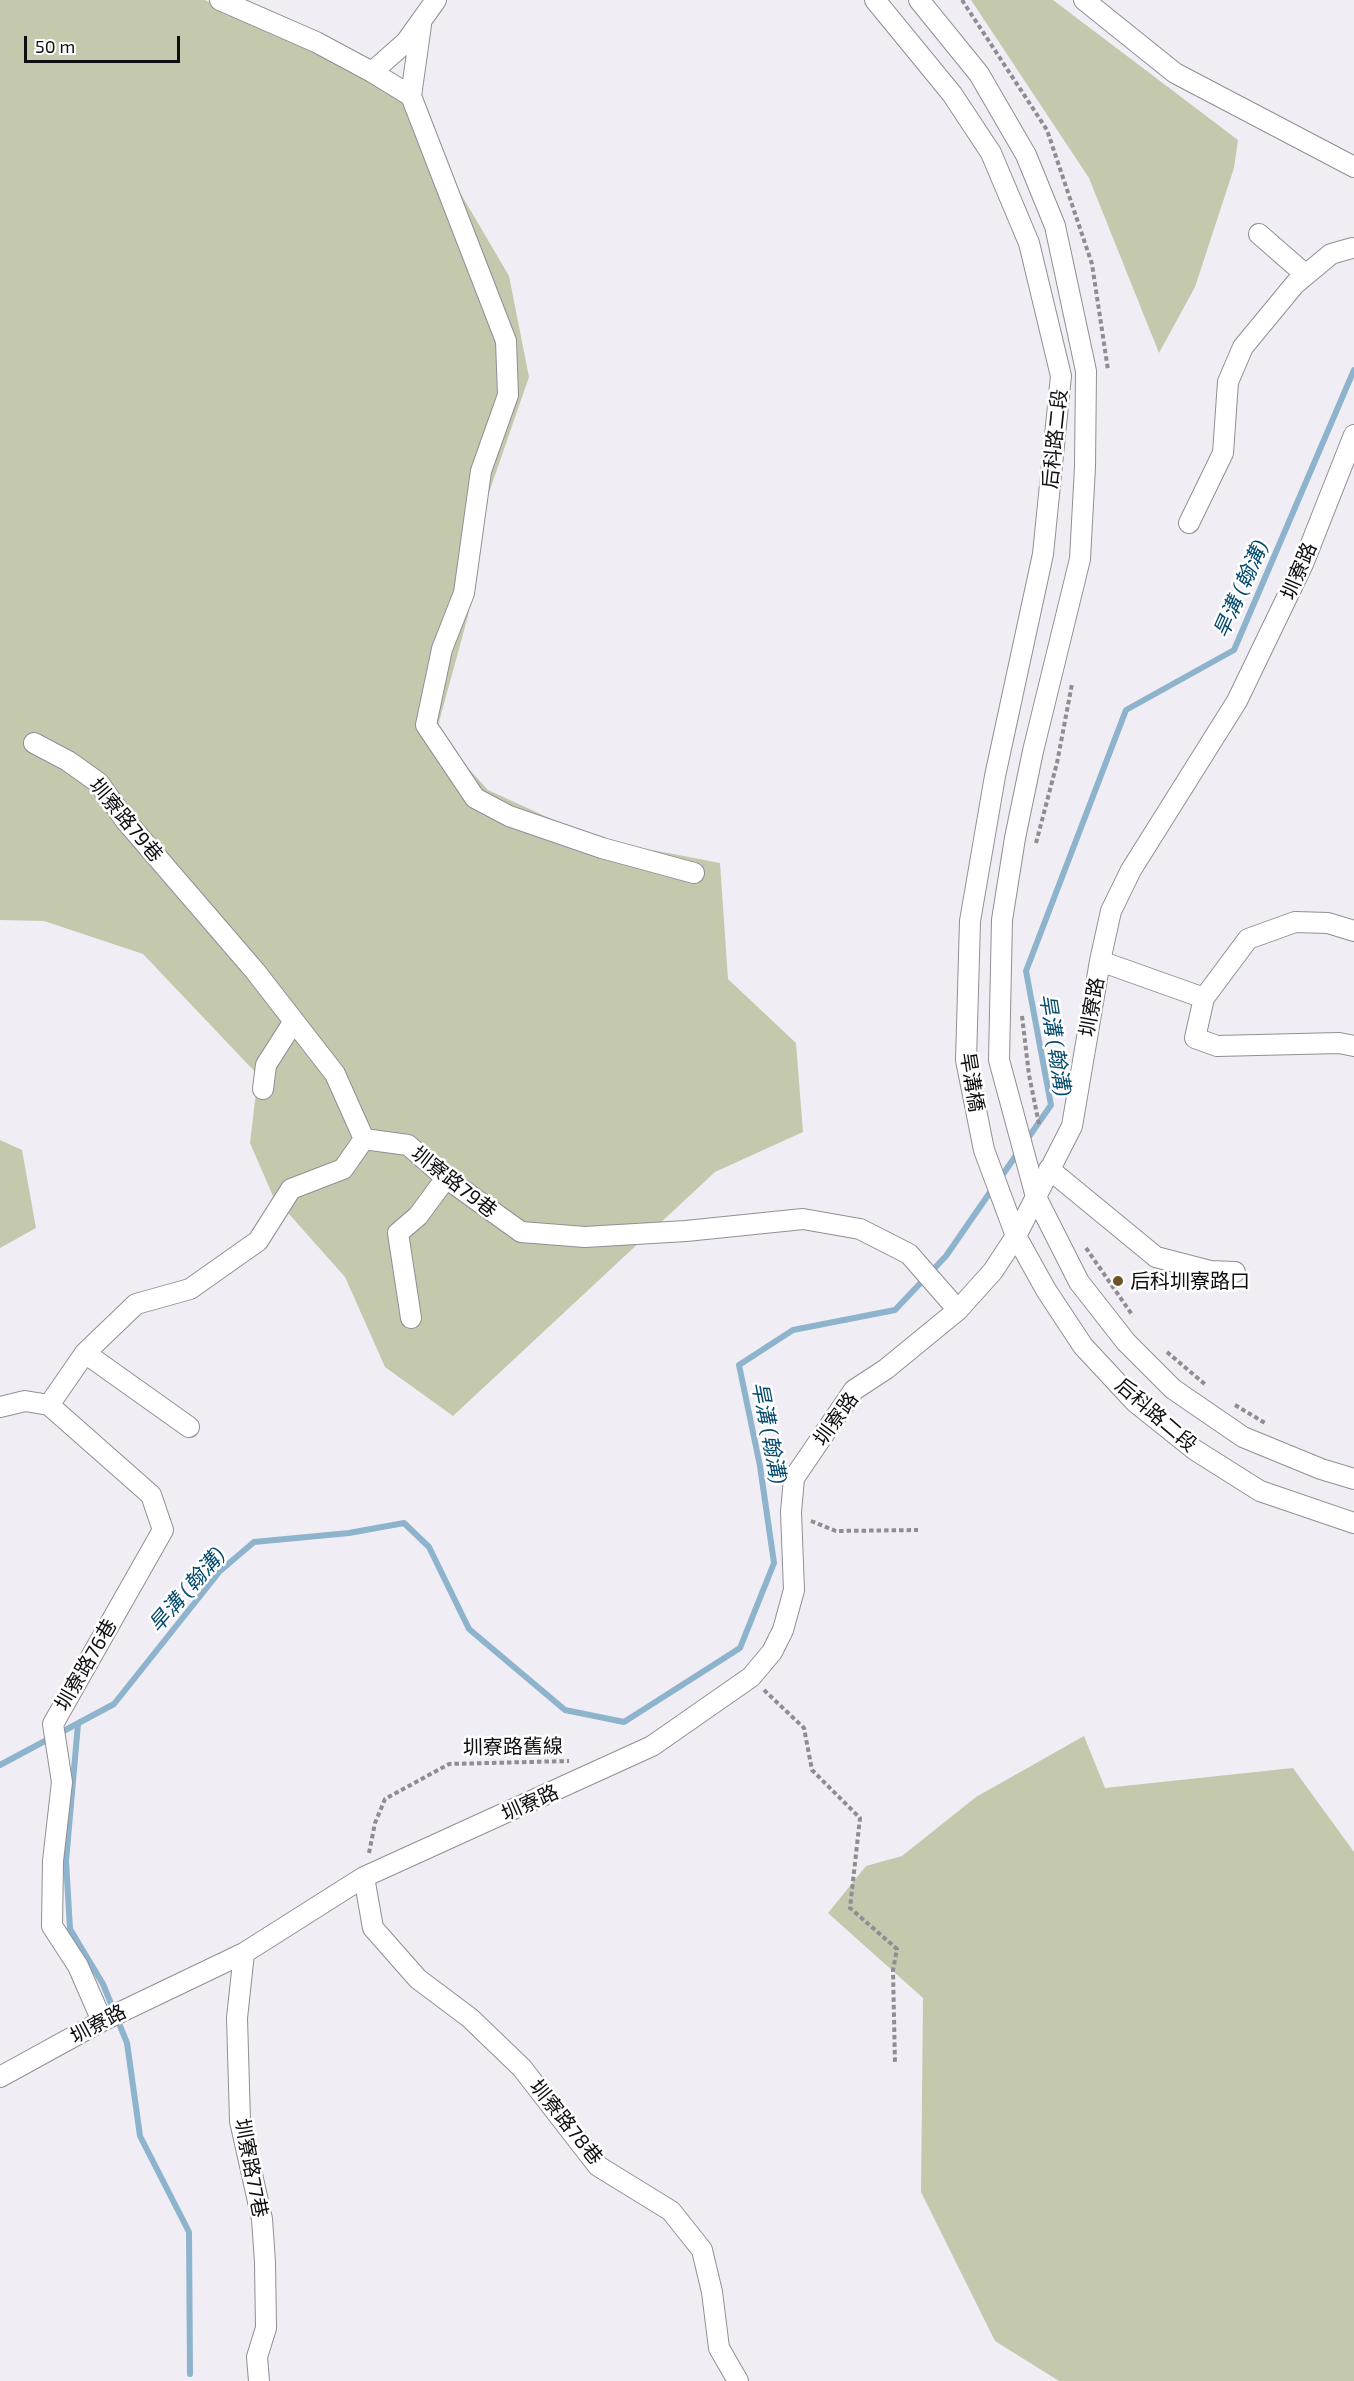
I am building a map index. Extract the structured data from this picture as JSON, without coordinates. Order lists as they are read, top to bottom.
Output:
{
  "streets": {
    "street": [
      "后科路二段",
      "圳寮路",
      "圳寮路79巷",
      "旱溝橋",
      "圳寮路76巷",
      "圳寮路78巷",
      "圳寮路77巷"
    ],
    "path": ["圳寮路舊線"]
  },
  "crossings": [
    ["后科路二段", "圳寮路"],
    ["后科路二段", "旱溝橋"],
    ["圳寮路", "圳寮路79巷"],
    ["圳寮路", "旱溝橋"],
    ["圳寮路", "圳寮路76巷"],
    ["圳寮路", "圳寮路舊線"],
    ["圳寮路", "圳寮路78巷"],
    ["圳寮路", "圳寮路77巷"],
    ["圳寮路舊線", "圳寮路78巷"]
  ],
  "water": ["旱溝 (翰溝)"],
  "places": ["后科圳寮路口"],
  "scale_bar": "50 m"
}
